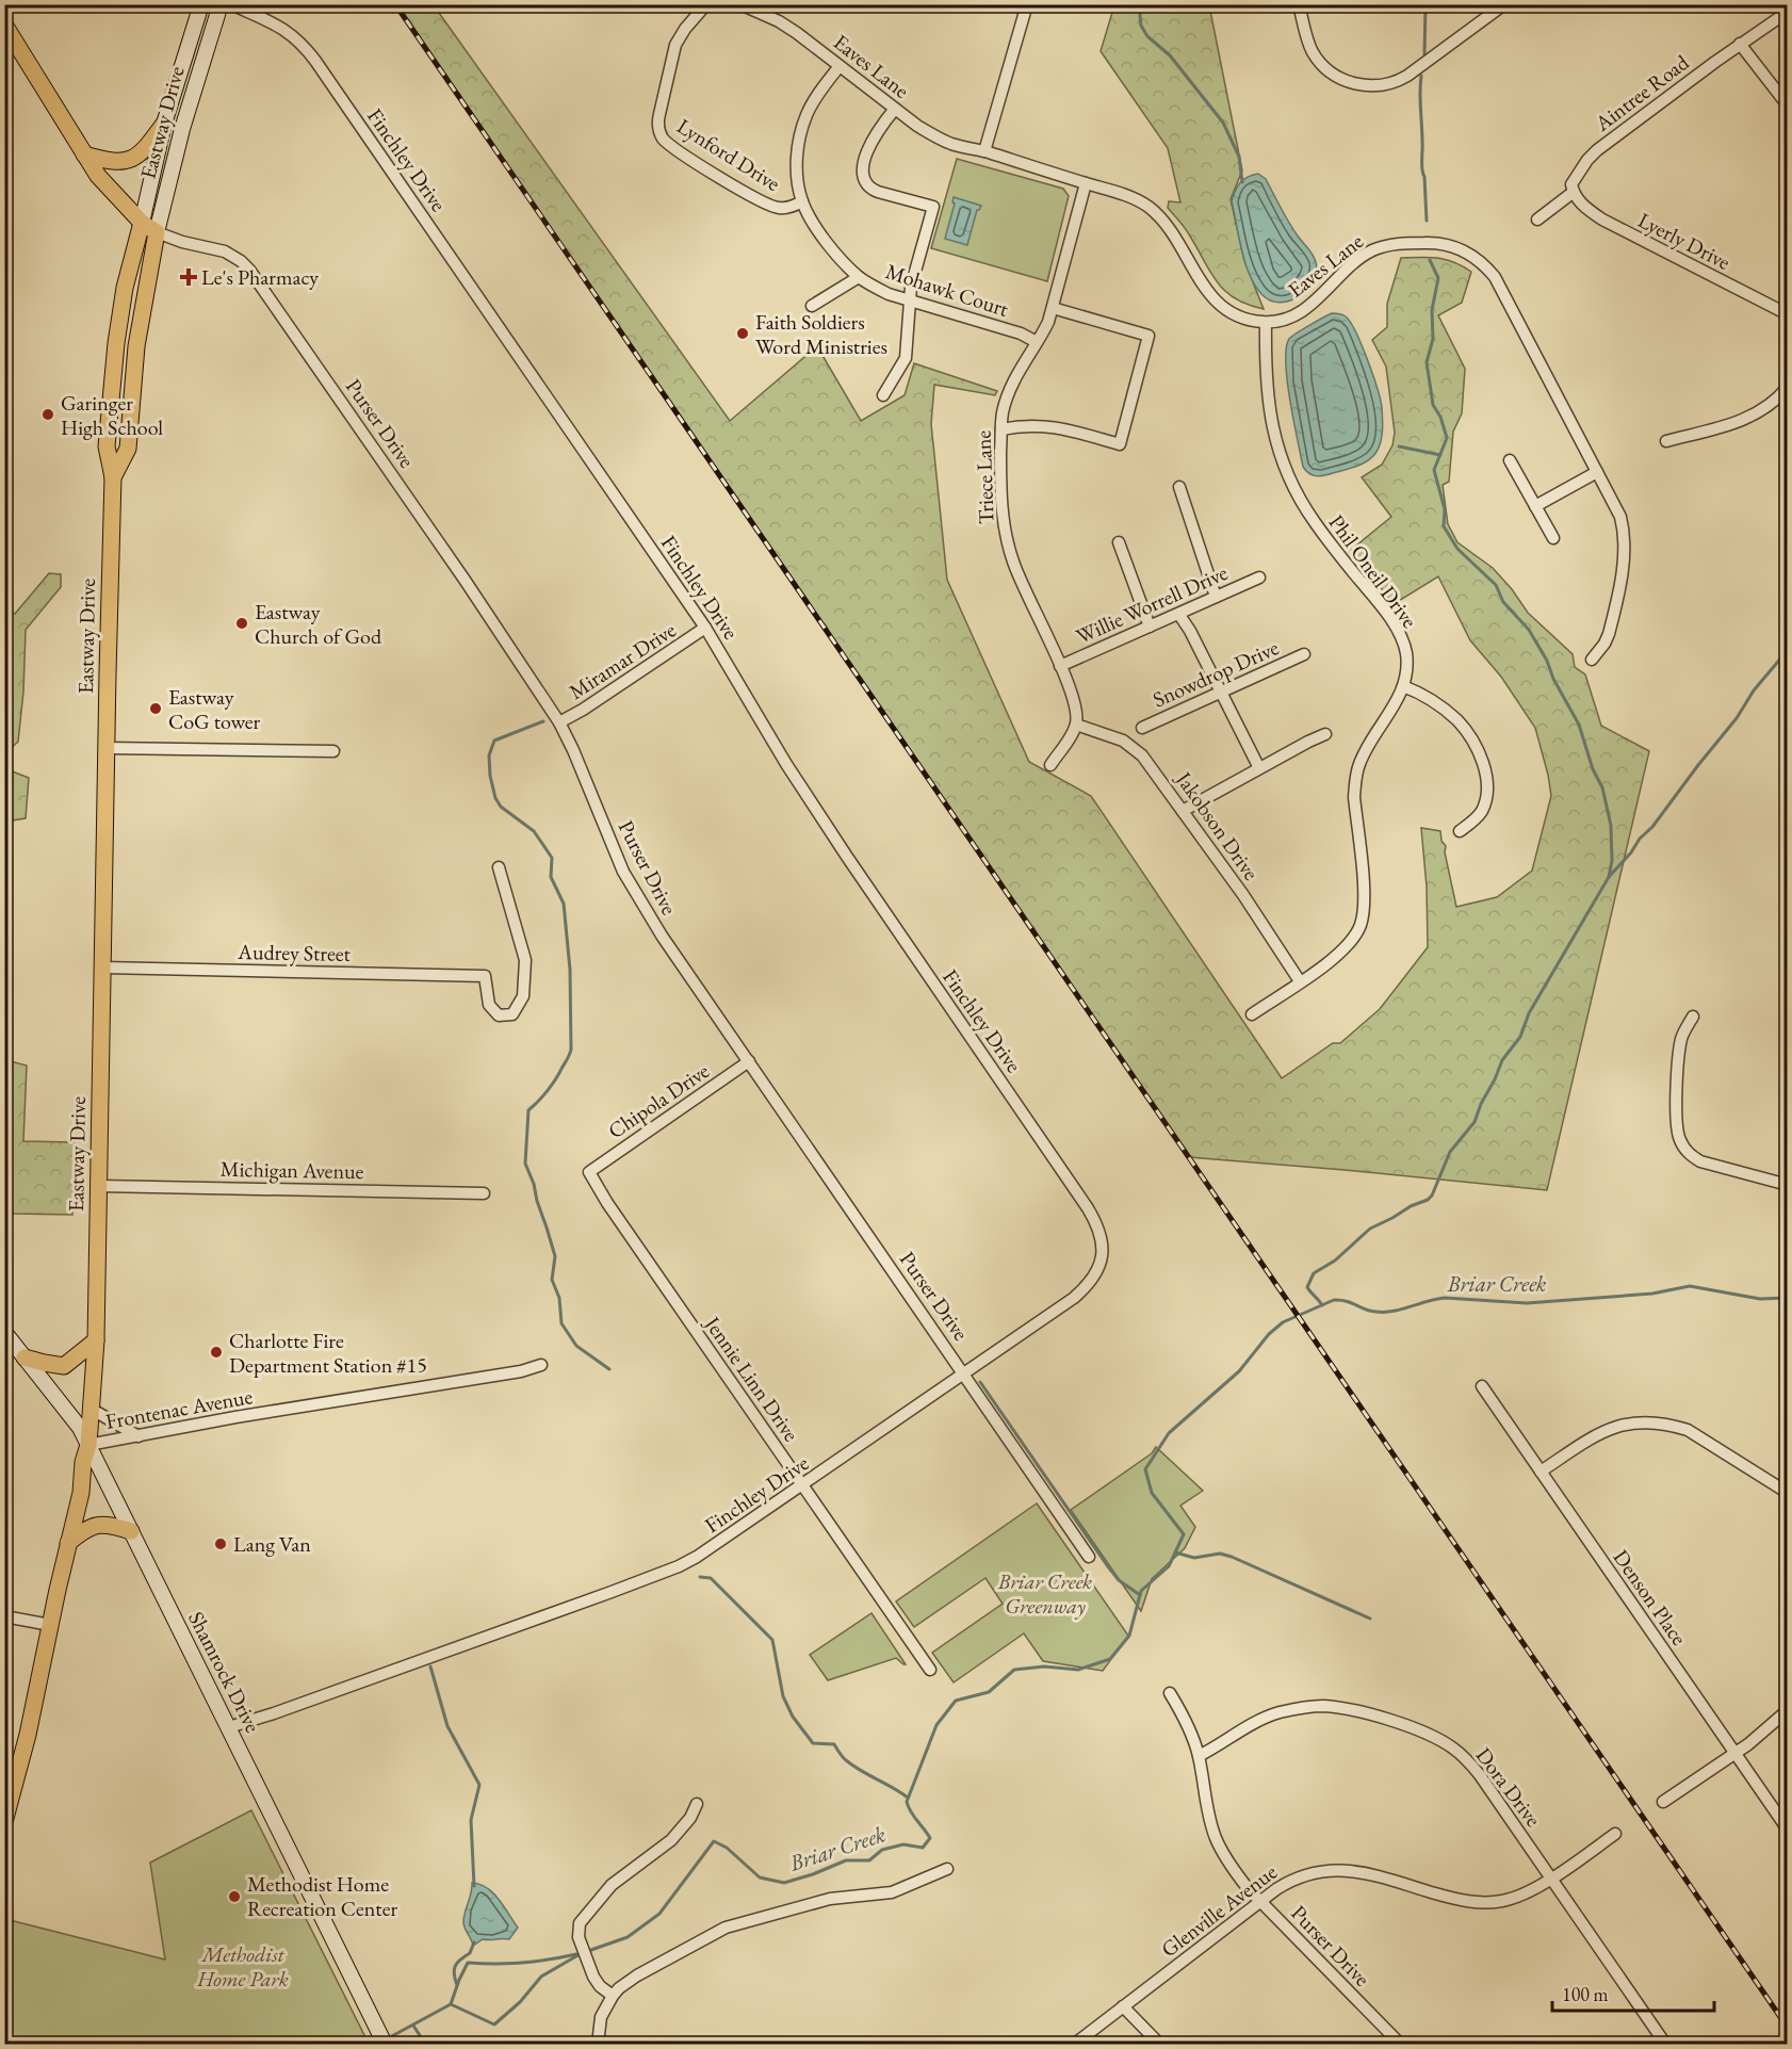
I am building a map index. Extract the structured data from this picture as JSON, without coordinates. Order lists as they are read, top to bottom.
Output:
{
  "streets": {
    "main road": ["Eastway Drive"],
    "street": [
      "Eaves Lane",
      "Aintree Road",
      "Lynford Drive",
      "Finchley Drive",
      "Lyerly Drive",
      "Mohawk Court",
      "Purser Drive",
      "Triece Lane",
      "Phil Oneil Drive",
      "Willie Worrell Drive",
      "Miramar Drive",
      "Snowdrop Drive",
      "Jakobson Drive",
      "Audrey Street",
      "Chipola Drive",
      "Michigan Avenue",
      "Jennie Linn Drive",
      "Frontenac Avenue",
      "Denson Place",
      "Shamrock Drive",
      "Dora Drive",
      "Glenville Avenue"
    ]
  },
  "crossings": [
    ["Eaves Lane", "Mohawk Court"],
    ["Eaves Lane", "Triece Lane"],
    ["Eaves Lane", "Phil Oneil Drive"],
    ["Aintree Road", "Lyerly Drive"],
    ["Eastway Drive", "Purser Drive"],
    ["Eastway Drive", "Audrey Street"],
    ["Eastway Drive", "Michigan Avenue"],
    ["Eastway Drive", "Frontenac Avenue"],
    ["Eastway Drive", "Shamrock Drive"],
    ["Lynford Drive", "Mohawk Court"],
    ["Finchley Drive", "Purser Drive"],
    ["Finchley Drive", "Miramar Drive"],
    ["Finchley Drive", "Jennie Linn Drive"],
    ["Finchley Drive", "Shamrock Drive"],
    ["Mohawk Court", "Triece Lane"],
    ["Purser Drive", "Miramar Drive"],
    ["Purser Drive", "Chipola Drive"],
    ["Purser Drive", "Dora Drive"],
    ["Purser Drive", "Glenville Avenue"],
    ["Triece Lane", "Willie Worrell Drive"],
    ["Triece Lane", "Jakobson Drive"],
    ["Phil Oneil Drive", "Jakobson Drive"],
    ["Chipola Drive", "Jennie Linn Drive"],
    ["Frontenac Avenue", "Shamrock Drive"],
    ["Dora Drive", "Glenville Avenue"]
  ],
  "water": ["Briar Creek"],
  "parks": ["Briar Creek Greenway", "Methodist Home Park"],
  "places": {
    "health": ["Le's Pharmacy"],
    "other": [
      "Faith Soldiers Word Ministries",
      "Garinger High School",
      "Eastway Church of God",
      "Eastway CoG tower",
      "Charlotte Fire Department Station #15",
      "Lang Van",
      "Methodist Home Recreation Center"
    ]
  },
  "scale_bar": "100 m"
}
